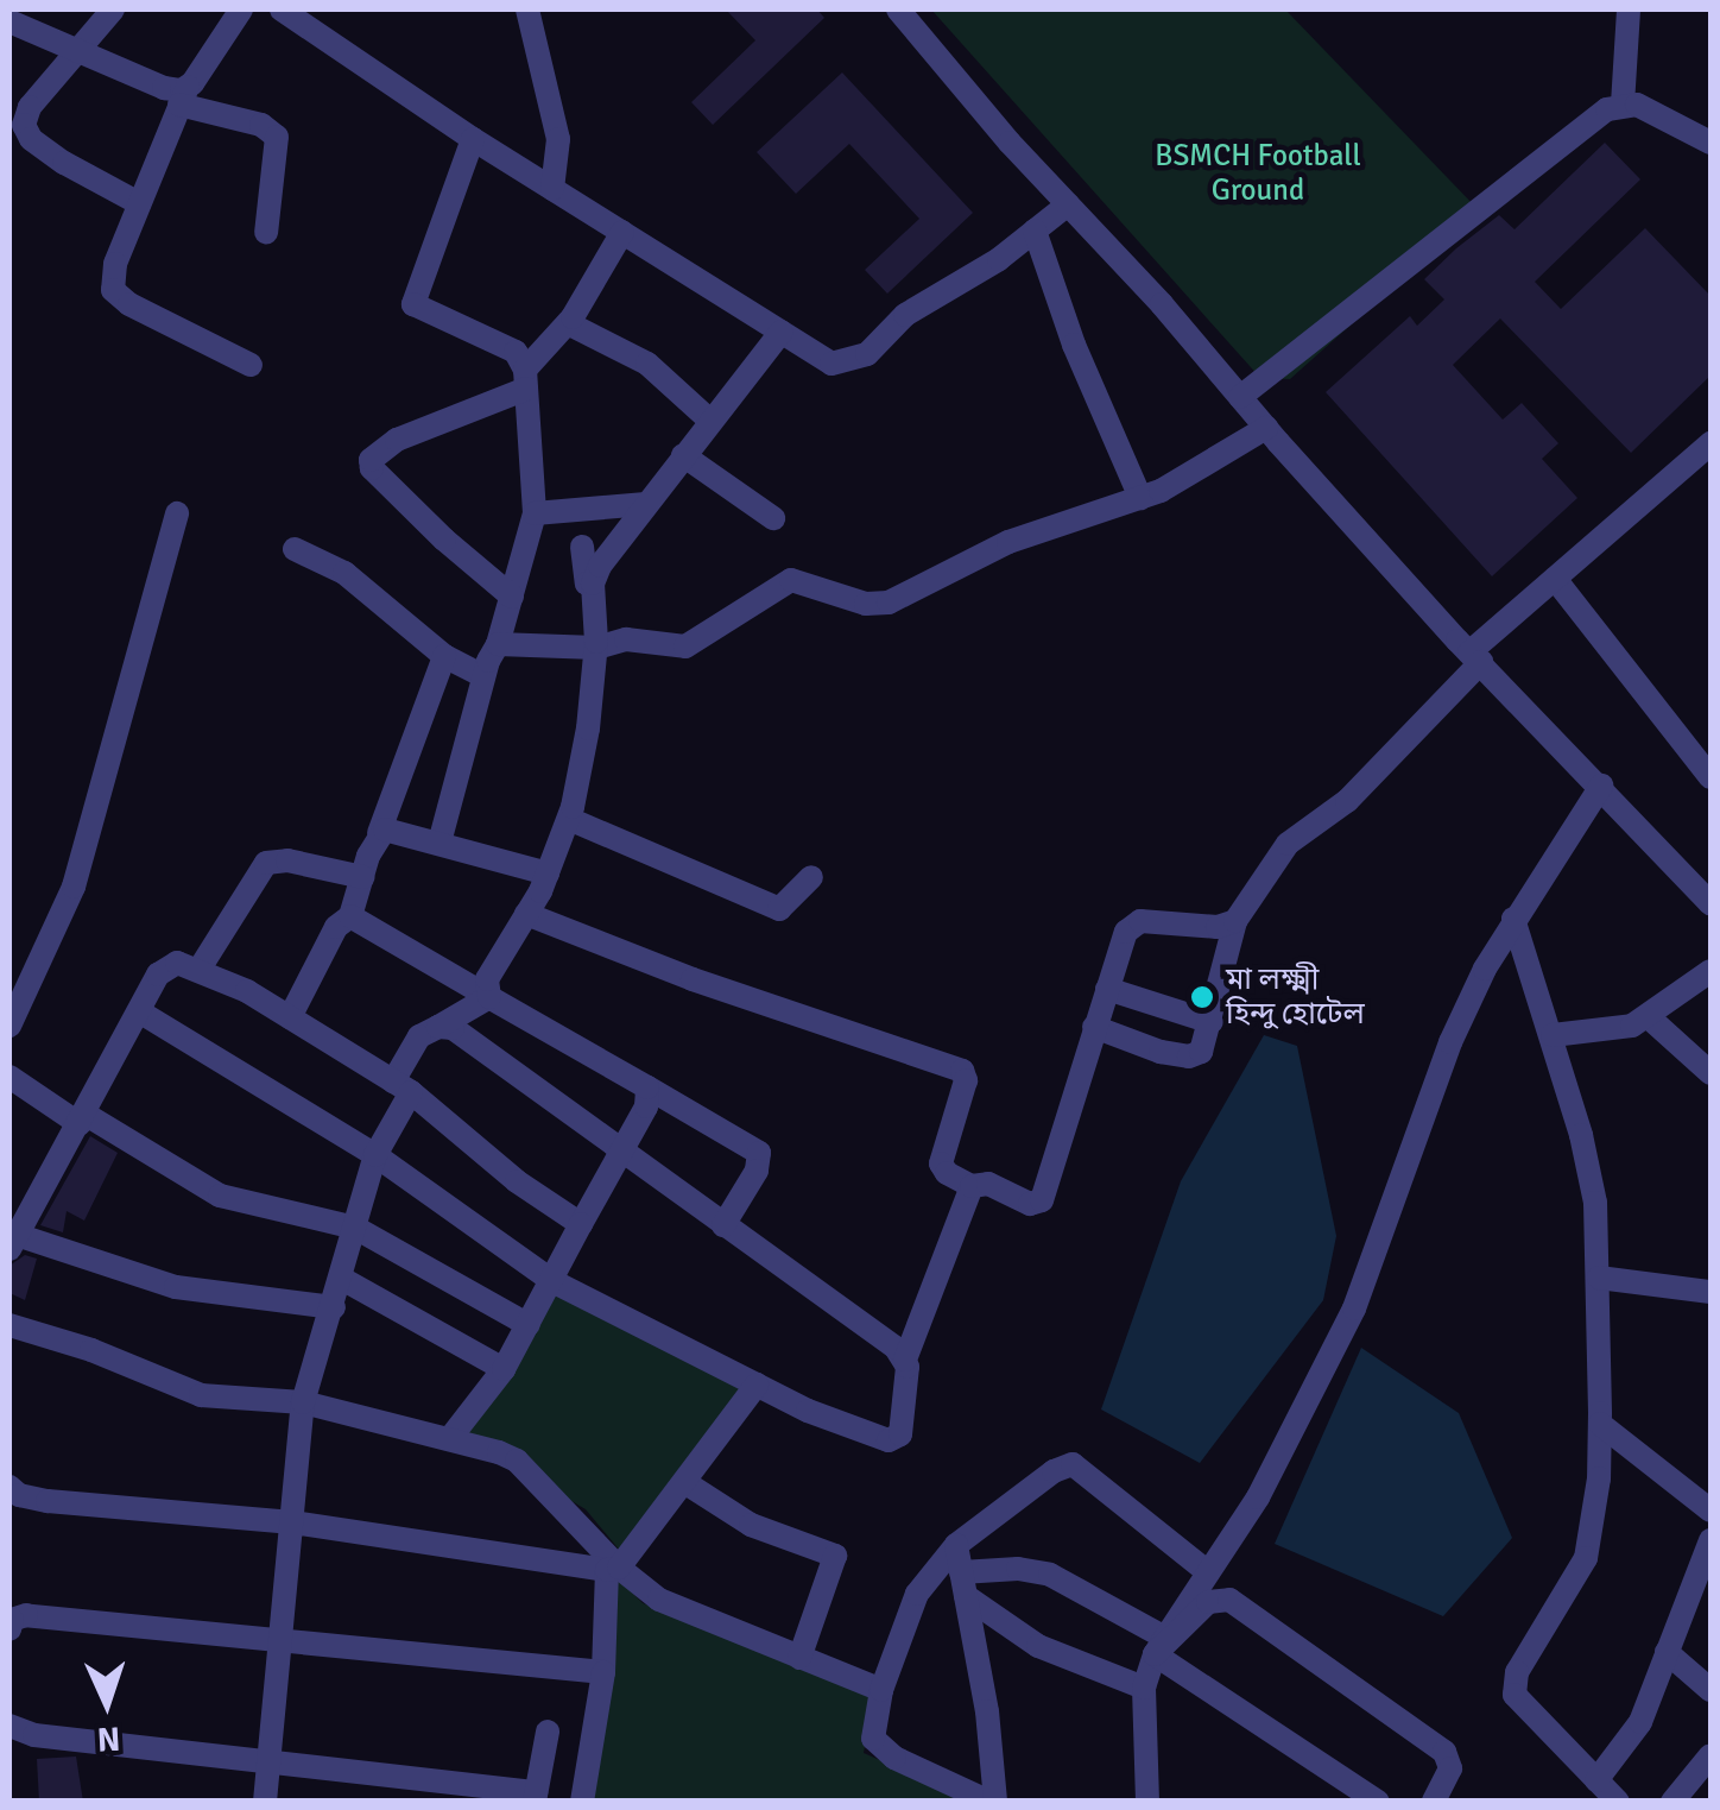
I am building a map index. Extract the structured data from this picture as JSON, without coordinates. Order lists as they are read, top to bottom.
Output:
{
  "parks": ["BSMCH Football Ground"],
  "places": ["মা লক্ষ্মী হিন্দু হোটেল"],
  "north": "bottom"
}
